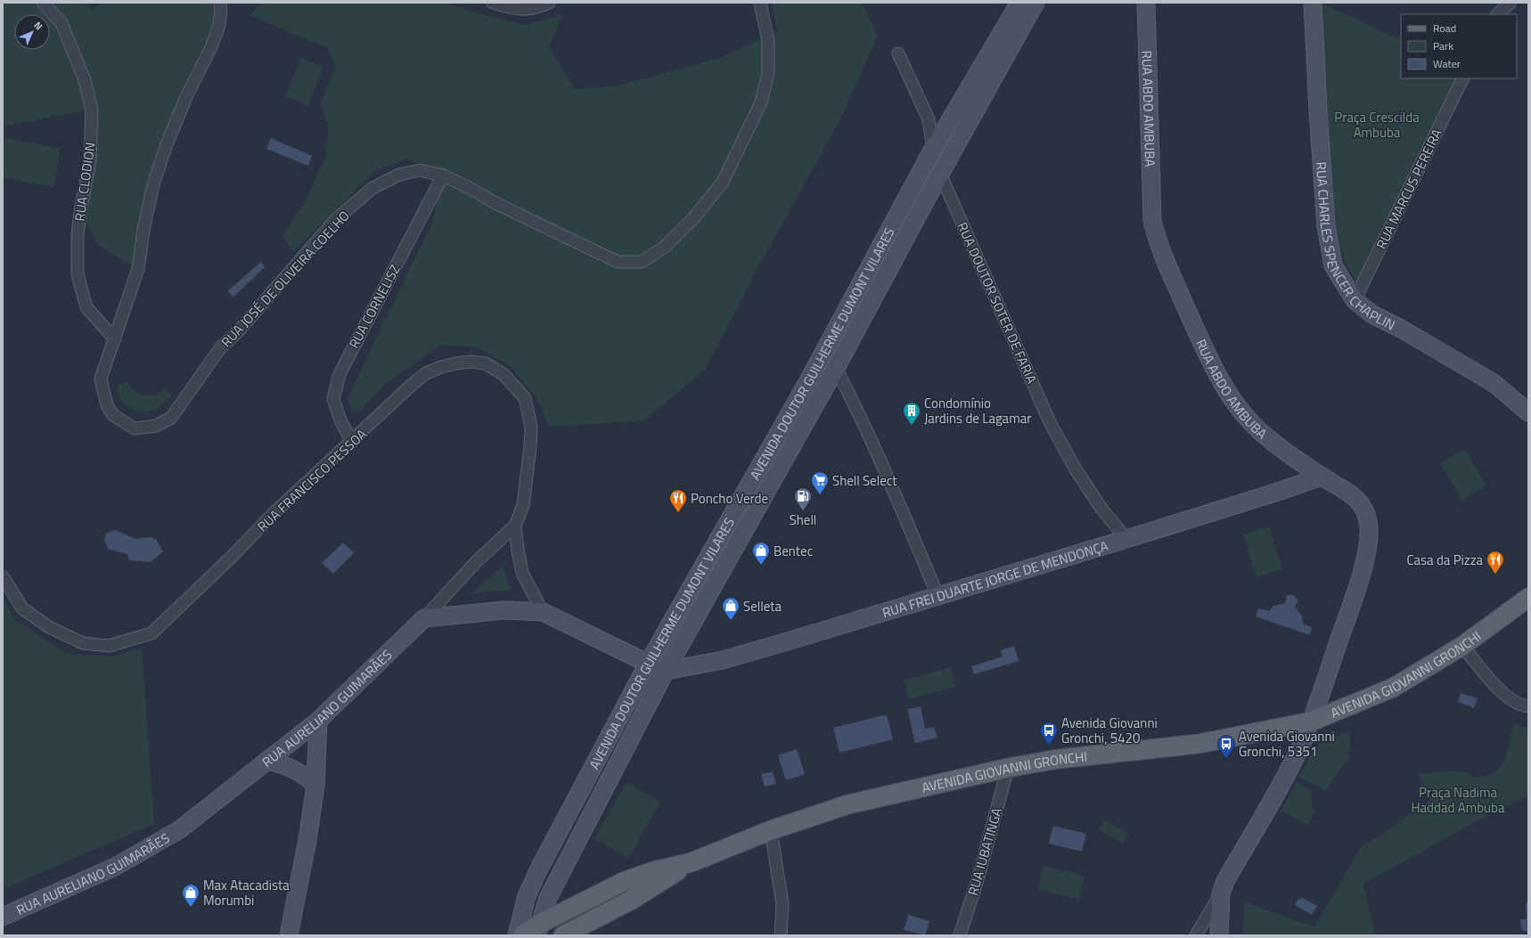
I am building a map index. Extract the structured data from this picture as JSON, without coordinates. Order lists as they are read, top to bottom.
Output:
{
  "streets": {
    "main road": [
      "RUA ABDO AMBUBA",
      "RUA CHARLES SPENCER CHAPLIN",
      "AVENIDA DOUTOR GUILHERME DUMONT VILARES",
      "RUA FREI DUARTE JORGE DE MENDONÇA",
      "AVENIDA GIOVANNI GRONCHI",
      "RUA AURELIANO GUIMARÃES"
    ],
    "street": [
      "RUA CLODION",
      "RUA MARCUS PEREIRA",
      "RUA JOSÉ DE OLIVEIRA COELHO",
      "RUA DOUTOR SOTER DE FARIA",
      "RUA CORNELISZ",
      "RUA FRANCISCO PESSOA",
      "RUA IUBATINGA"
    ]
  },
  "crossings": [
    ["RUA ABDO AMBUBA", "RUA FREI DUARTE JORGE DE MENDONÇA"],
    ["RUA ABDO AMBUBA", "AVENIDA GIOVANNI GRONCHI"],
    ["RUA CLODION", "RUA JOSÉ DE OLIVEIRA COELHO"],
    ["RUA MARCUS PEREIRA", "RUA CHARLES SPENCER CHAPLIN"],
    ["RUA JOSÉ DE OLIVEIRA COELHO", "RUA CORNELISZ"],
    ["RUA DOUTOR SOTER DE FARIA", "AVENIDA DOUTOR GUILHERME DUMONT VILARES"],
    ["RUA DOUTOR SOTER DE FARIA", "RUA FREI DUARTE JORGE DE MENDONÇA"],
    ["RUA CORNELISZ", "RUA FRANCISCO PESSOA"],
    ["AVENIDA DOUTOR GUILHERME DUMONT VILARES", "RUA FREI DUARTE JORGE DE MENDONÇA"],
    ["AVENIDA DOUTOR GUILHERME DUMONT VILARES", "AVENIDA GIOVANNI GRONCHI"],
    ["RUA FRANCISCO PESSOA", "RUA AURELIANO GUIMARÃES"],
    ["AVENIDA GIOVANNI GRONCHI", "RUA IUBATINGA"]
  ],
  "parks": ["Praça Crescilda Ambuba", "Praça Nadima Haddad Ambuba"],
  "places": {
    "building": ["Condomínio Jardins de Lagamar"],
    "supermarket": ["Shell Select"],
    "fuel station": ["Shell"],
    "restaurant": ["Poncho Verde", "Casa da Pizza"],
    "shop": ["Bentec", "Selleta", "Max Atacadista Morumbi"],
    "bus stop": ["Avenida Giovanni Gronchi, 5420", "Avenida Giovanni Gronchi, 5351"]
  },
  "legend": ["Road", "Park", "Water"],
  "north": "top right"
}
